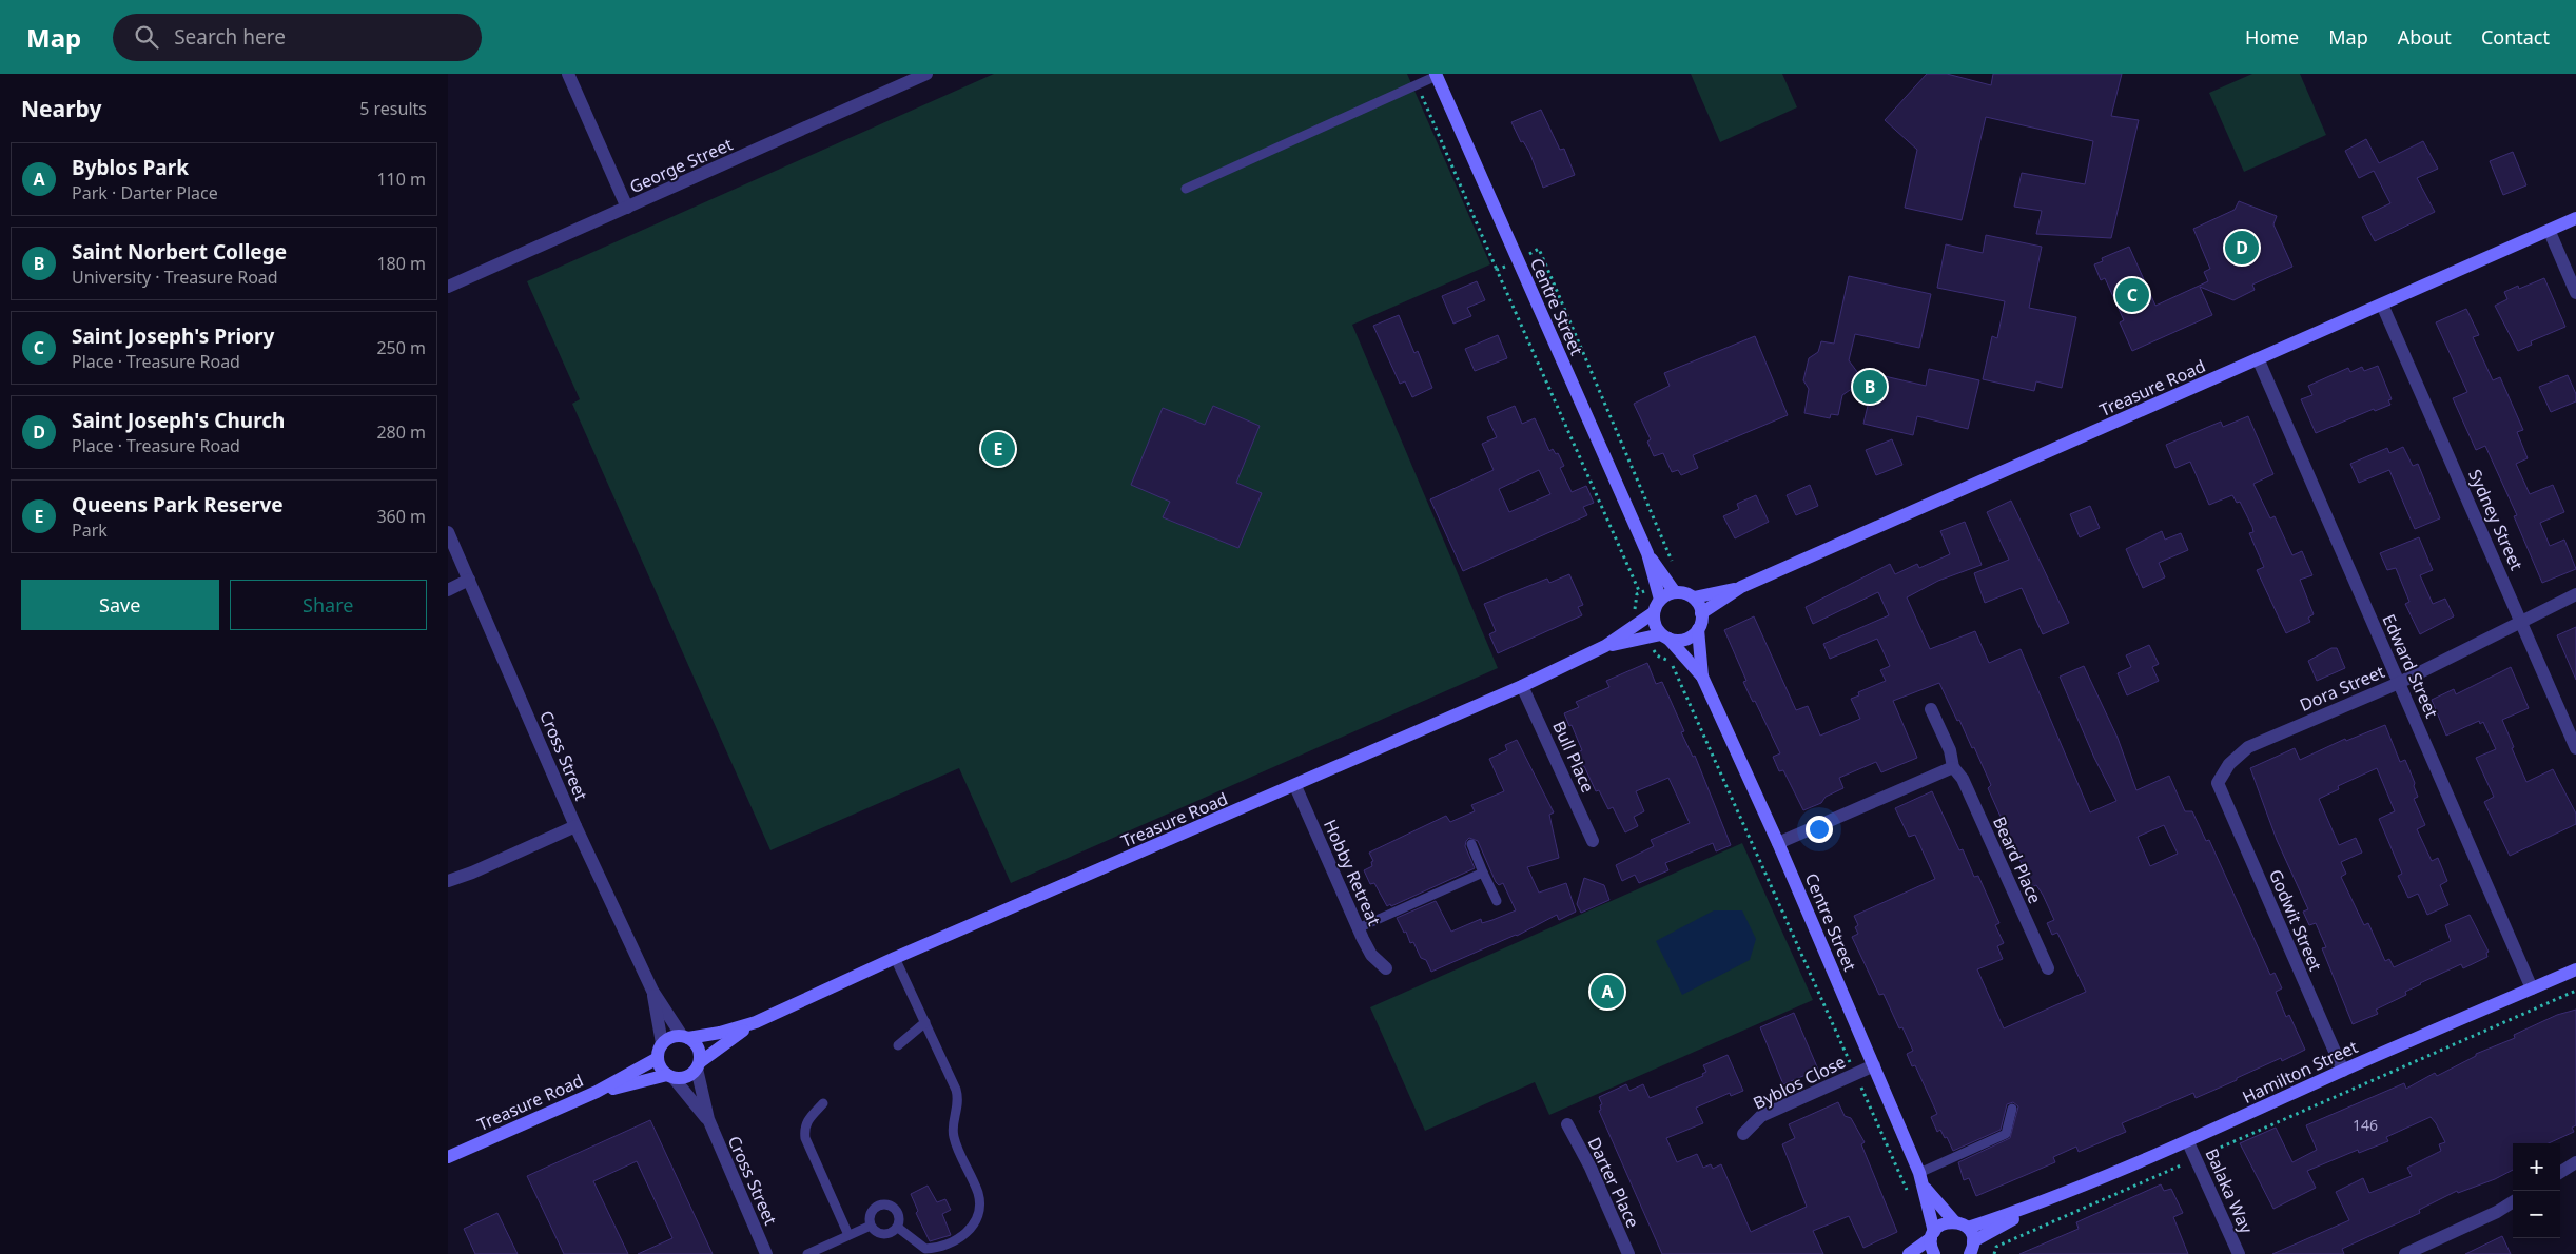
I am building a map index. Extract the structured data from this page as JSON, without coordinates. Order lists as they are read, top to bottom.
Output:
{
  "streets": {
    "street": [
      "George Street",
      "Centre Street",
      "Treasure Road",
      "Sydney Street",
      "Edward Street",
      "Dora Street",
      "Cross Street",
      "Bull Place",
      "Beard Place",
      "Hobby Retreat",
      "Godwit Street",
      "Hamilton Street",
      "Byblos Close",
      "Darter Place",
      "Balaka Way"
    ]
  },
  "crossings": [
    ["Centre Street", "Treasure Road"],
    ["Centre Street", "Byblos Close"],
    ["Treasure Road", "Sydney Street"],
    ["Treasure Road", "Edward Street"],
    ["Treasure Road", "Cross Street"],
    ["Treasure Road", "Bull Place"],
    ["Treasure Road", "Hobby Retreat"],
    ["Sydney Street", "Dora Street"],
    ["Edward Street", "Dora Street"],
    ["Edward Street", "Hamilton Street"],
    ["Dora Street", "Godwit Street"],
    ["Godwit Street", "Hamilton Street"],
    ["Hamilton Street", "Balaka Way"]
  ],
  "house_numbers": ["146"],
  "page": {
    "header": "Map",
    "search": "Search here",
    "nav": [
      "Home",
      "Map",
      "About",
      "Contact"
    ],
    "heading": ["Nearby", "5 results"],
    "list": [
      {
        "mark": "A",
        "name": "Byblos Park",
        "note": "Park · Darter Place",
        "value": "110 m"
      },
      {
        "mark": "B",
        "name": "Saint Norbert College",
        "note": "University · Treasure Road",
        "value": "180 m"
      },
      {
        "mark": "C",
        "name": "Saint Joseph's Priory",
        "note": "Place · Treasure Road",
        "value": "250 m"
      },
      {
        "mark": "D",
        "name": "Saint Joseph's Church",
        "note": "Place · Treasure Road",
        "value": "280 m"
      },
      {
        "mark": "E",
        "name": "Queens Park Reserve",
        "note": "Park",
        "value": "360 m"
      }
    ],
    "pins": [
      "D",
      "C",
      "B",
      "E",
      "A"
    ],
    "buttons": ["Save", "Share"],
    "map_buttons": ["+", "−"]
  }
}
